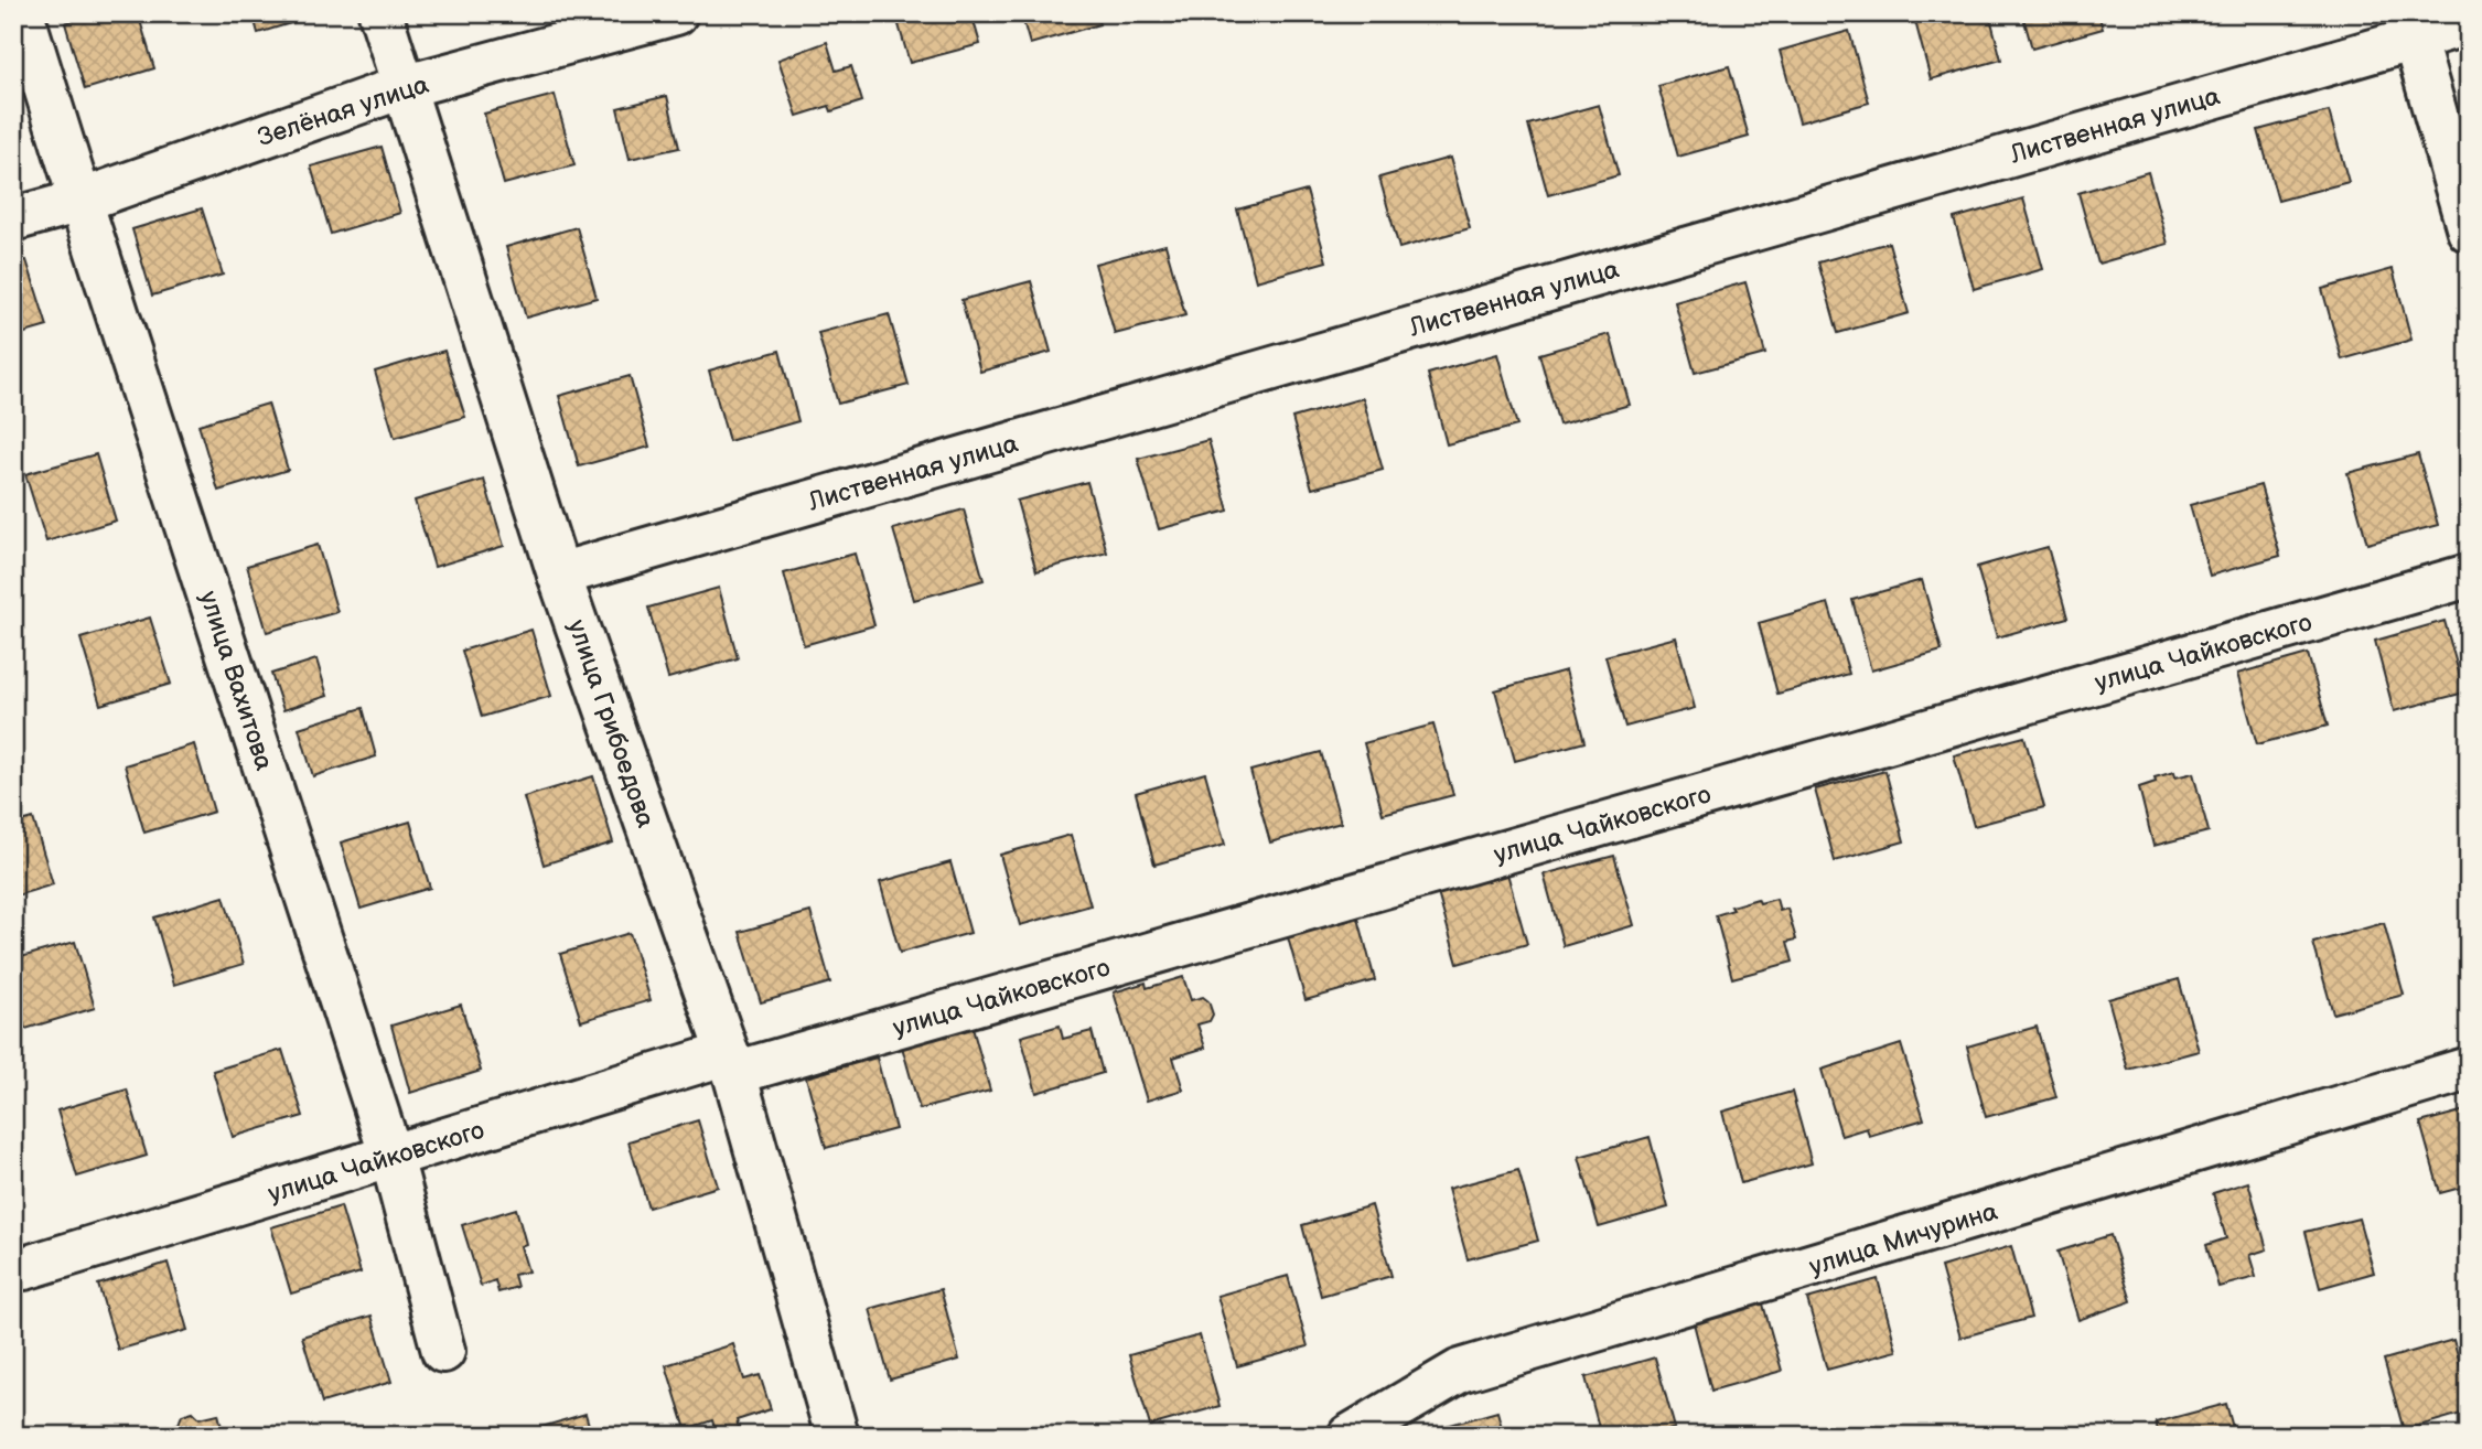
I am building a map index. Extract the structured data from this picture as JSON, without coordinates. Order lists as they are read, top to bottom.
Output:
{
  "streets": {
    "street": [
      "Зелёная улица",
      "Лиственная улица",
      "улица Чайковского",
      "улица Вахитова",
      "улица Грибоедова",
      "улица Мичурина"
    ]
  },
  "crossings": [
    ["Зелёная улица", "улица Вахитова"],
    ["Зелёная улица", "улица Грибоедова"],
    ["Лиственная улица", "улица Грибоедова"],
    ["улица Чайковского", "улица Вахитова"],
    ["улица Чайковского", "улица Грибоедова"]
  ]
}
